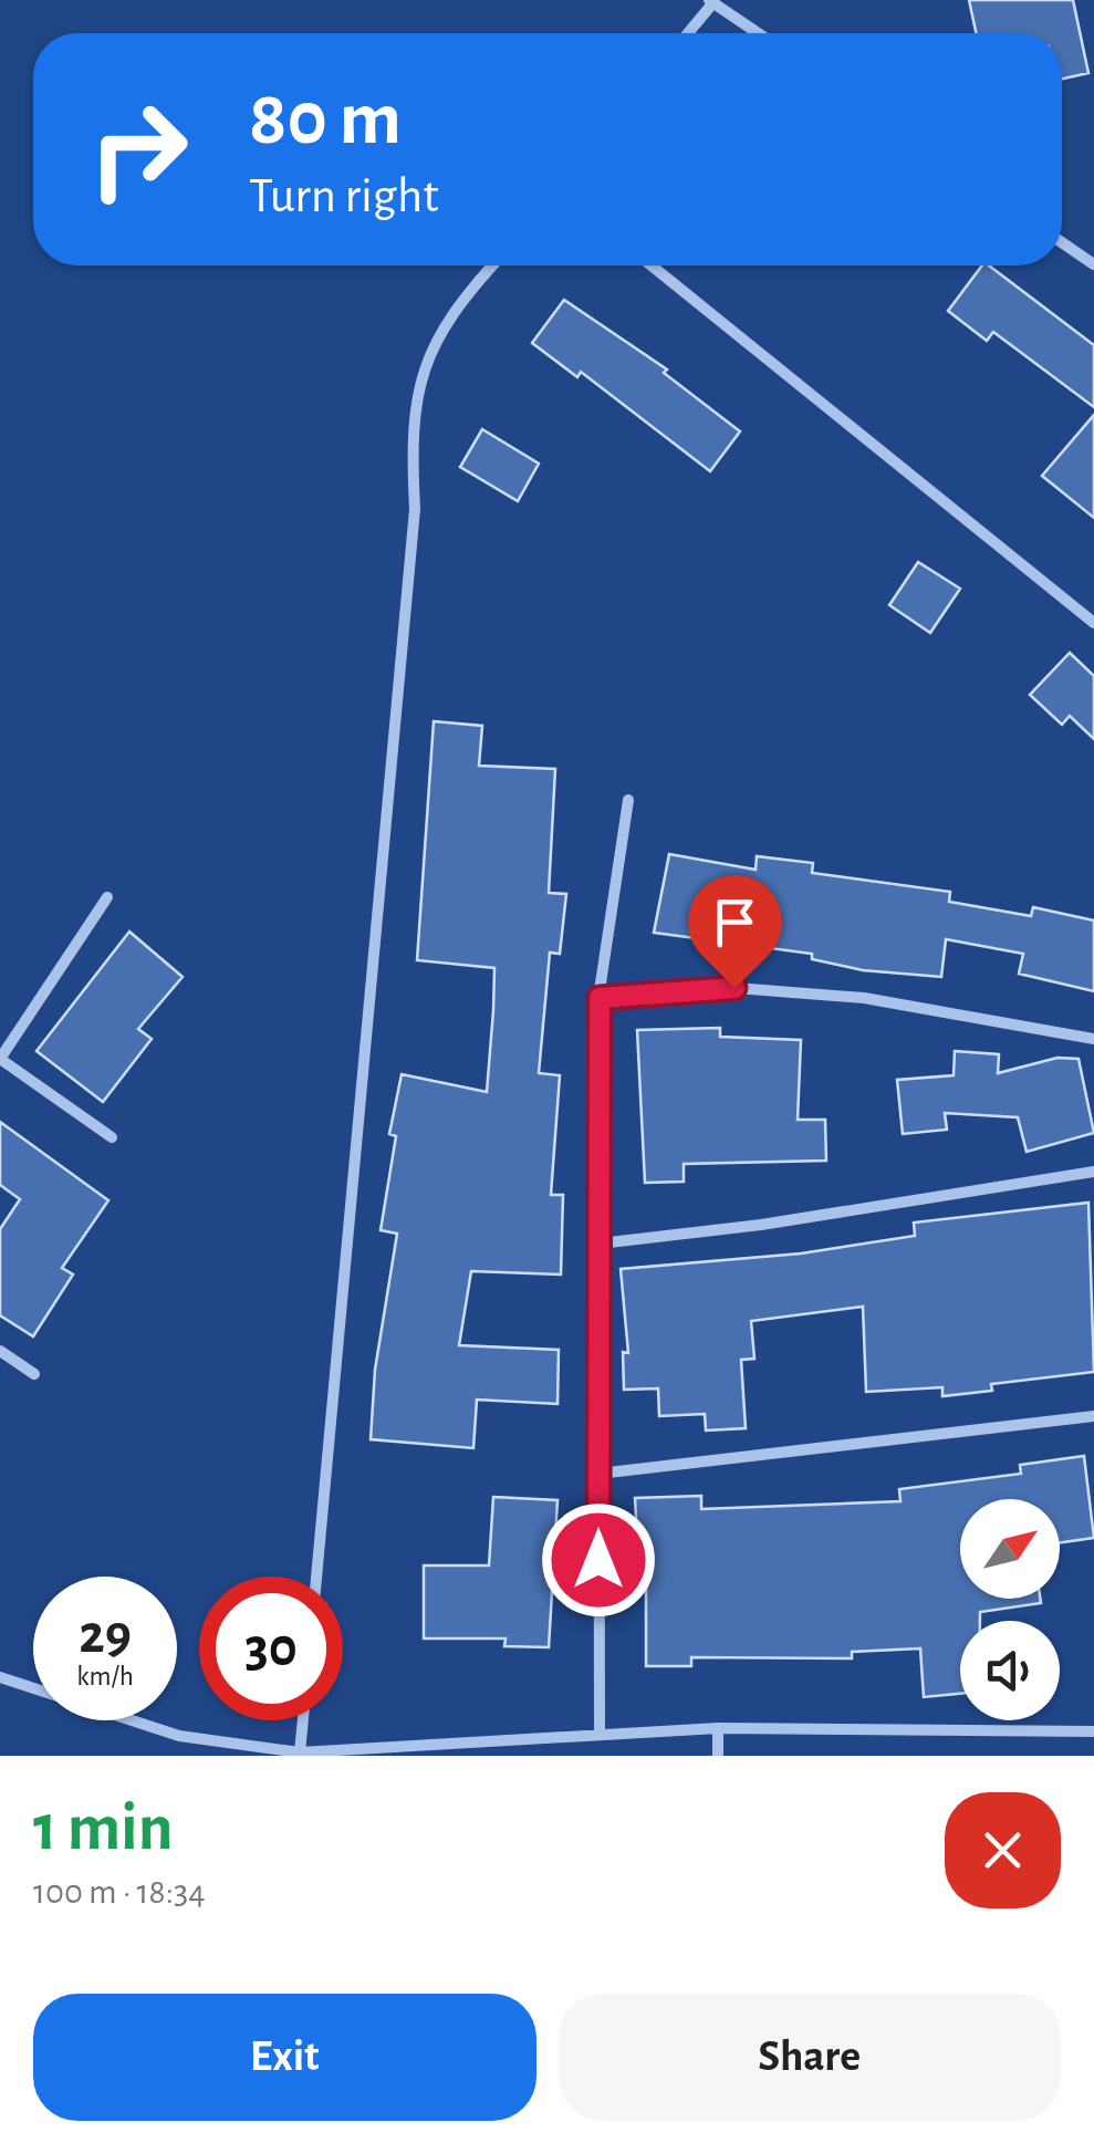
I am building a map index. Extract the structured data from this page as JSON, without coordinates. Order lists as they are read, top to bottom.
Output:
{
  "north": "top right",
  "page": {
    "turn": ["80 m", "Turn right"],
    "speed": "29 km/h",
    "limit": "30",
    "heading": ["1 min", "100 m · 18:34"],
    "buttons": ["Exit", "Share"]
  }
}
